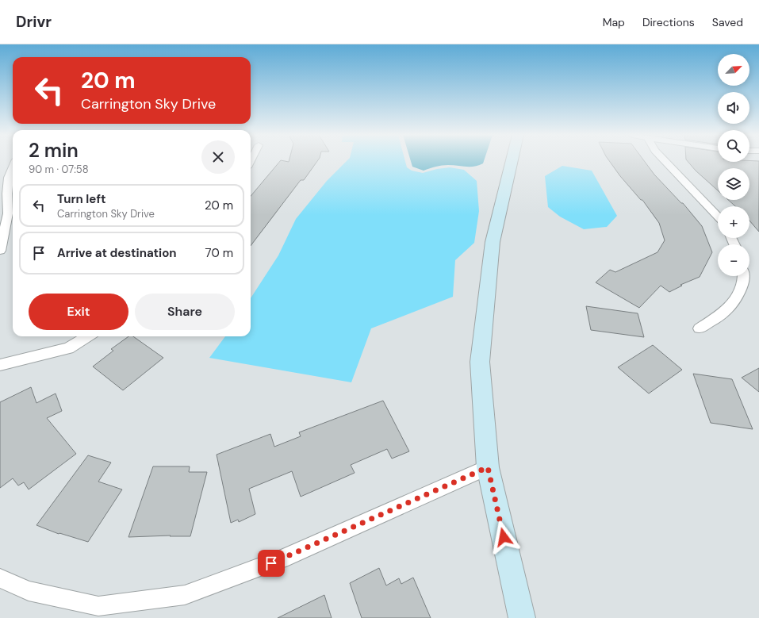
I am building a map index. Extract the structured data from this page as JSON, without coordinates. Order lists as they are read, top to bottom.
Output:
{
  "north": "top right",
  "page": {
    "header": "Drivr",
    "nav": ["Map", "Directions", "Saved"],
    "map_buttons": ["+", "−"],
    "turn": ["20 m", "Carrington Sky Drive"],
    "heading": ["2 min", "90 m · 07:58"],
    "list": [
      {
        "name": "Turn left",
        "note": "Carrington Sky Drive",
        "value": "20 m"
      },
      {
        "name": "Arrive at destination",
        "value": "70 m"
      }
    ],
    "buttons": ["Exit", "Share"]
  }
}
